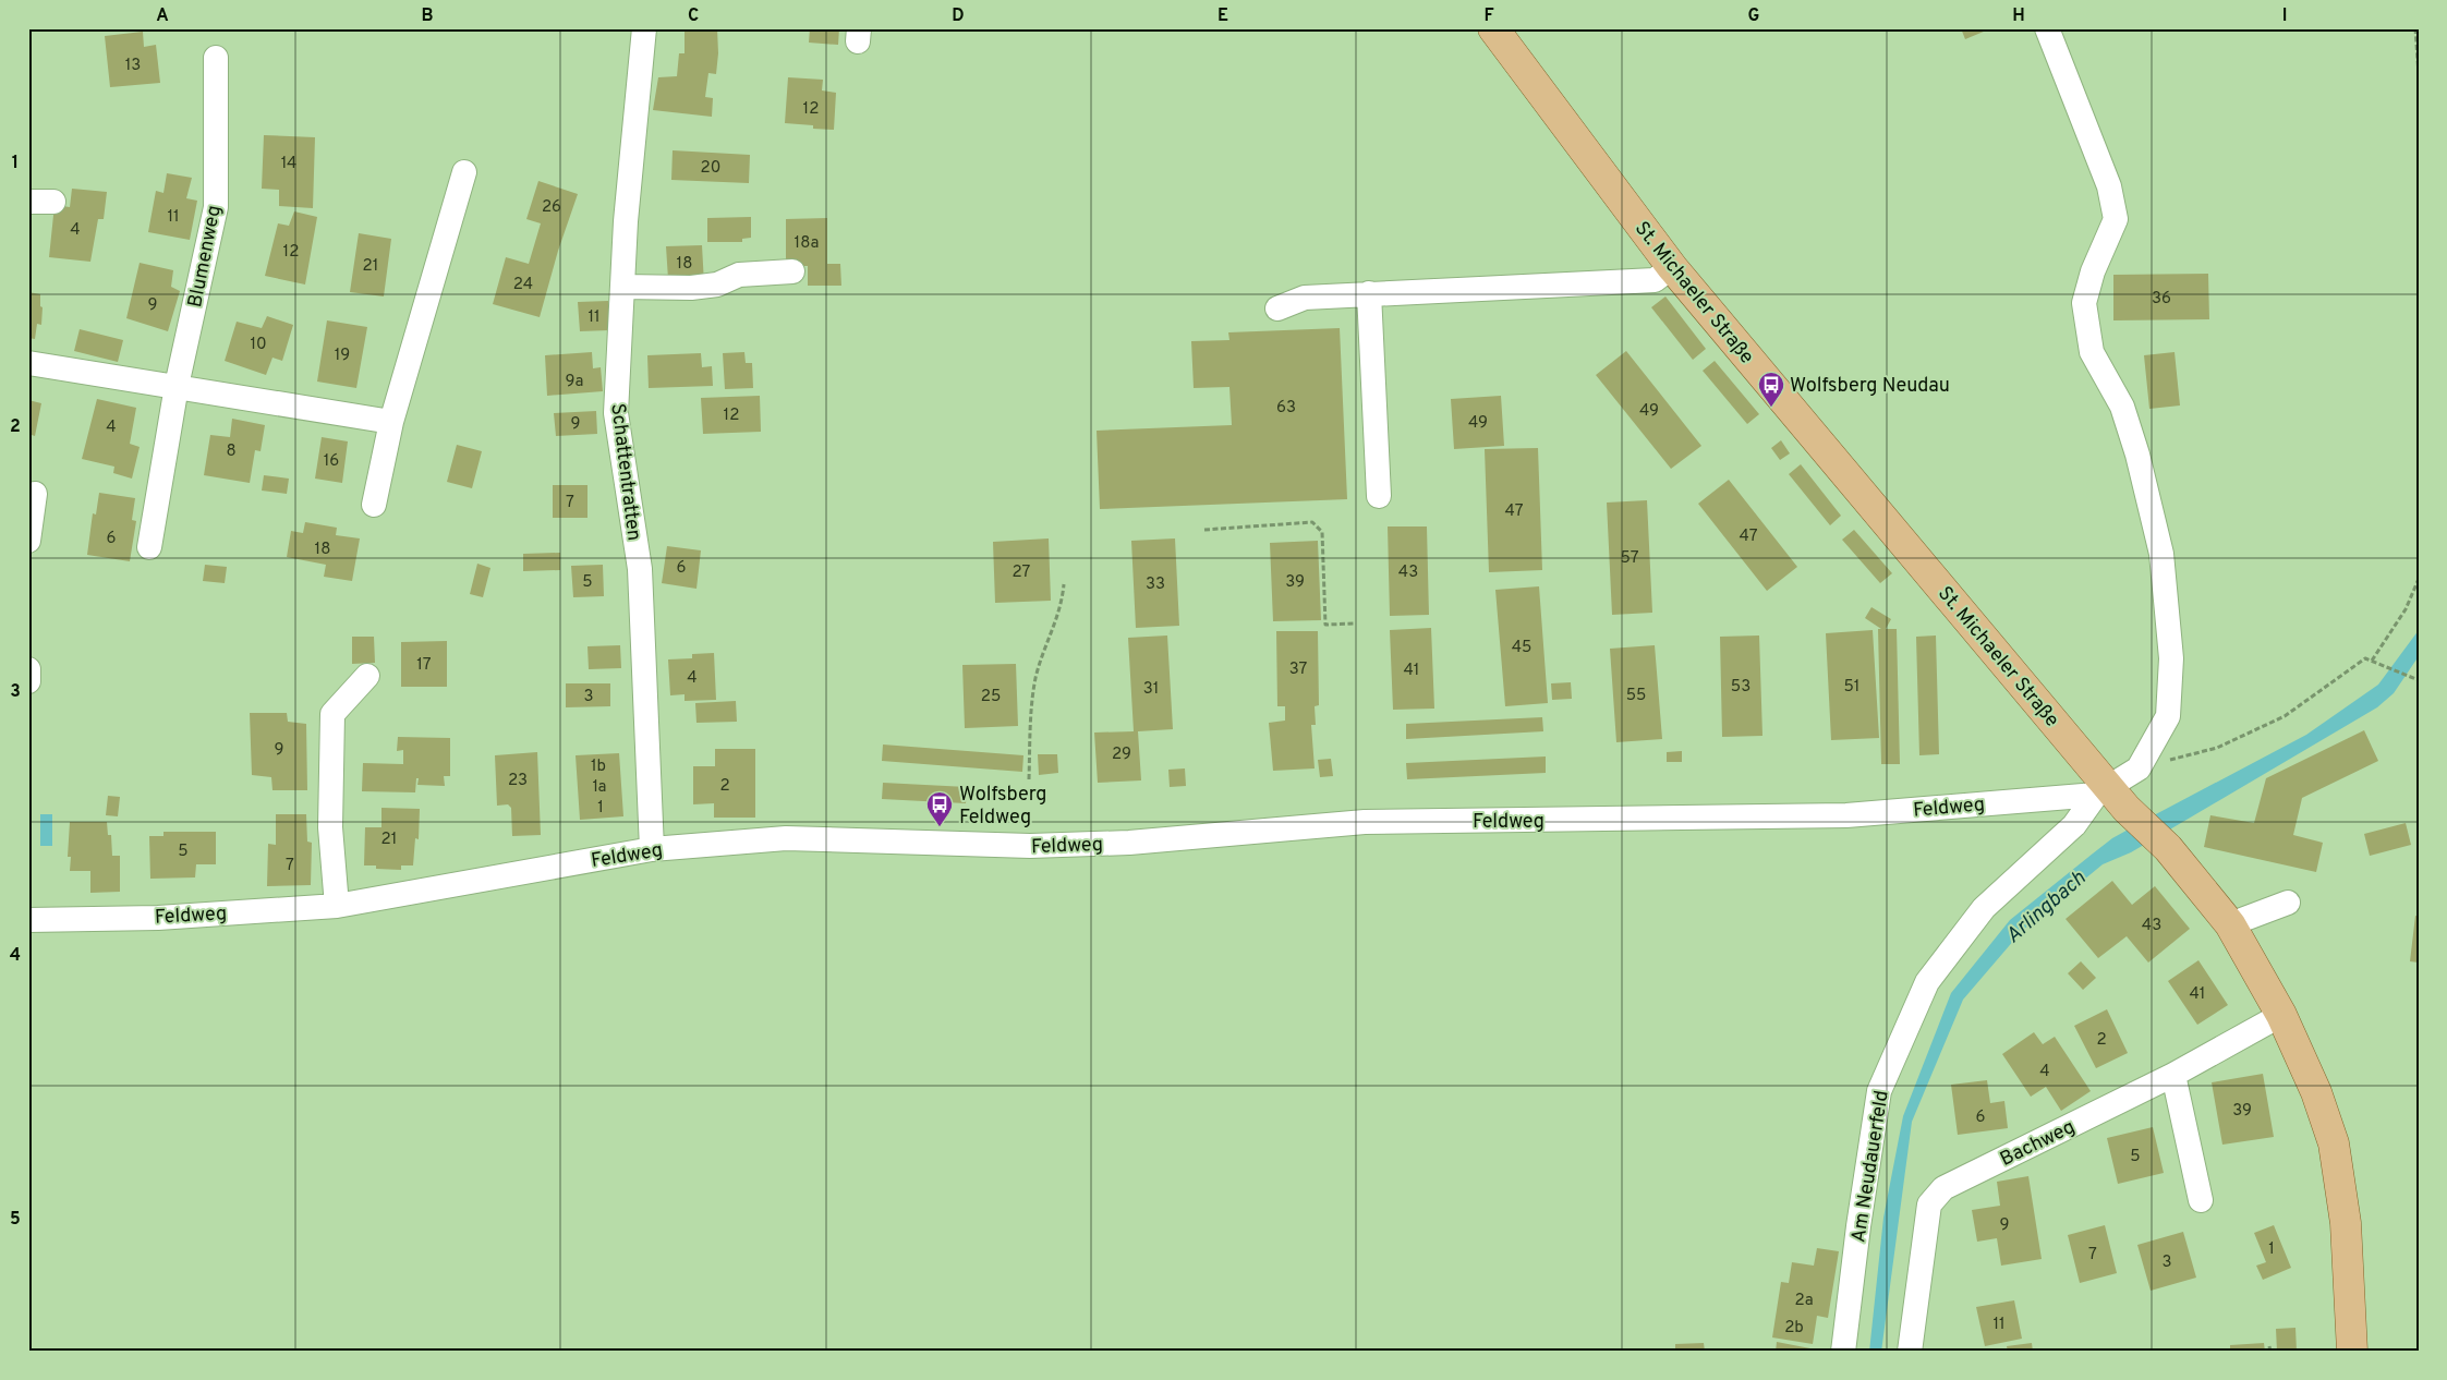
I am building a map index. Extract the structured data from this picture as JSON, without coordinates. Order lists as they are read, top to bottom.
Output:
{
  "streets": {
    "main road": ["St. Michaeler Straße"],
    "street": [
      "Blumenweg",
      "Schattentratten",
      "Feldweg",
      "Bachweg",
      "Am Neudauerfeld"
    ]
  },
  "crossings": [
    ["St. Michaeler Straße", "Feldweg"],
    ["St. Michaeler Straße", "Bachweg"],
    ["St. Michaeler Straße", "Am Neudauerfeld"],
    ["Schattentratten", "Feldweg"],
    ["Feldweg", "Am Neudauerfeld"]
  ],
  "water": ["Arlingbach"],
  "places": {
    "bus stop": ["Wolfsberg Neudau", "Wolfsberg Feldweg"]
  },
  "house_numbers": [
    "13",
    "12",
    "14",
    "20",
    "26",
    "11",
    "4",
    "18a",
    "12",
    "18",
    "21",
    "24",
    "36",
    "9",
    "11",
    "10",
    "19",
    "9a",
    "63",
    "49",
    "12",
    "49",
    "9",
    "4",
    "8",
    "16",
    "7",
    "47",
    "47",
    "6",
    "18",
    "57",
    "6",
    "27",
    "43",
    "5",
    "39",
    "33",
    "45",
    "17",
    "37",
    "41",
    "4",
    "53",
    "51",
    "31",
    "55",
    "3",
    "25",
    "9",
    "29",
    "1b",
    "23",
    "2",
    "1a",
    "1",
    "21",
    "5",
    "7",
    "43",
    "41",
    "2",
    "4",
    "39",
    "6",
    "5",
    "9",
    "1",
    "7",
    "3",
    "2a",
    "11",
    "2b"
  ],
  "grid": {
    "columns": [
      "A",
      "B",
      "C",
      "D",
      "E",
      "F",
      "G",
      "H",
      "I"
    ],
    "rows": [
      "1",
      "2",
      "3",
      "4",
      "5"
    ]
  }
}
